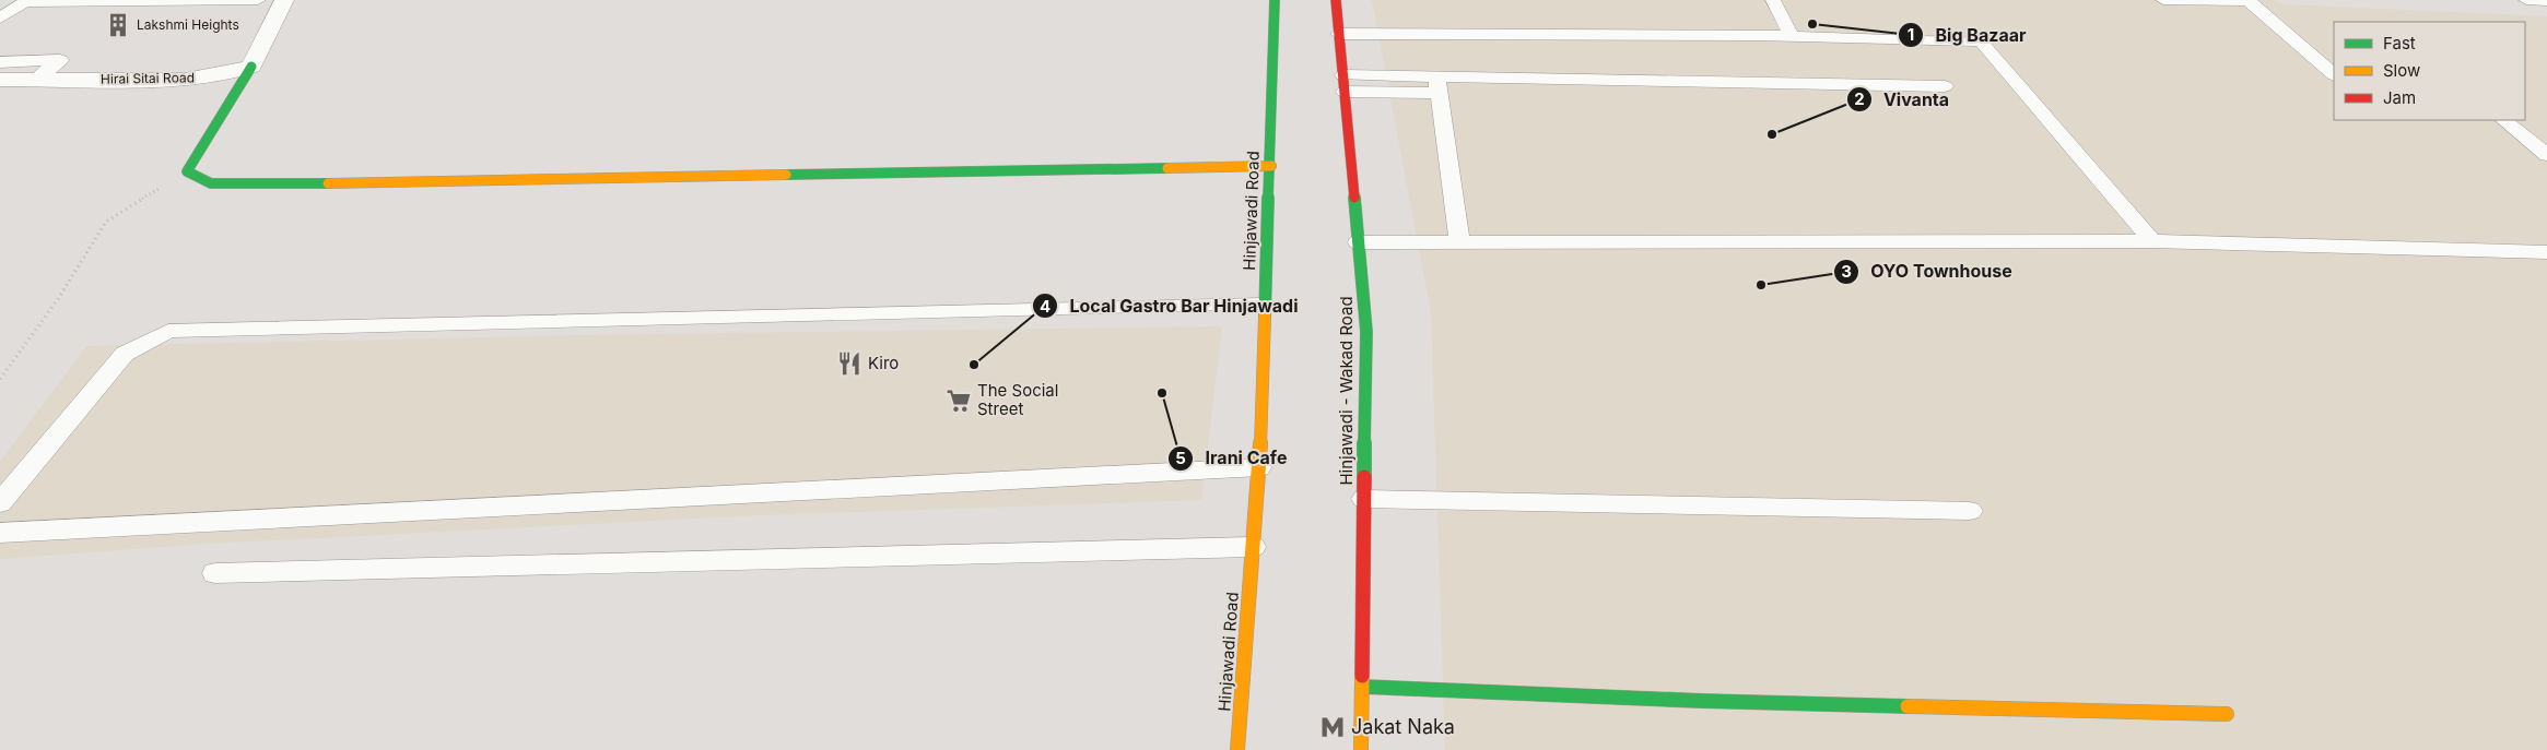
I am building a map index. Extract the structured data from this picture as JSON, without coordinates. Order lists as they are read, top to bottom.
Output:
{
  "streets": {
    "main road": ["Hinjawadi Road", "Hinjawadi - Wakad Road"],
    "street": ["Hirai Sitai Road"]
  },
  "places": {
    "other": [
      "Big Bazaar",
      "Vivanta",
      "OYO Townhouse",
      "Local Gastro Bar Hinjawadi",
      "Irani Cafe"
    ],
    "building": ["Lakshmi Heights"],
    "restaurant": ["Kiro"],
    "supermarket": ["The Social Street"],
    "metro station": ["Jakat Naka"]
  },
  "legend": ["Fast", "Slow", "Jam"]
}
